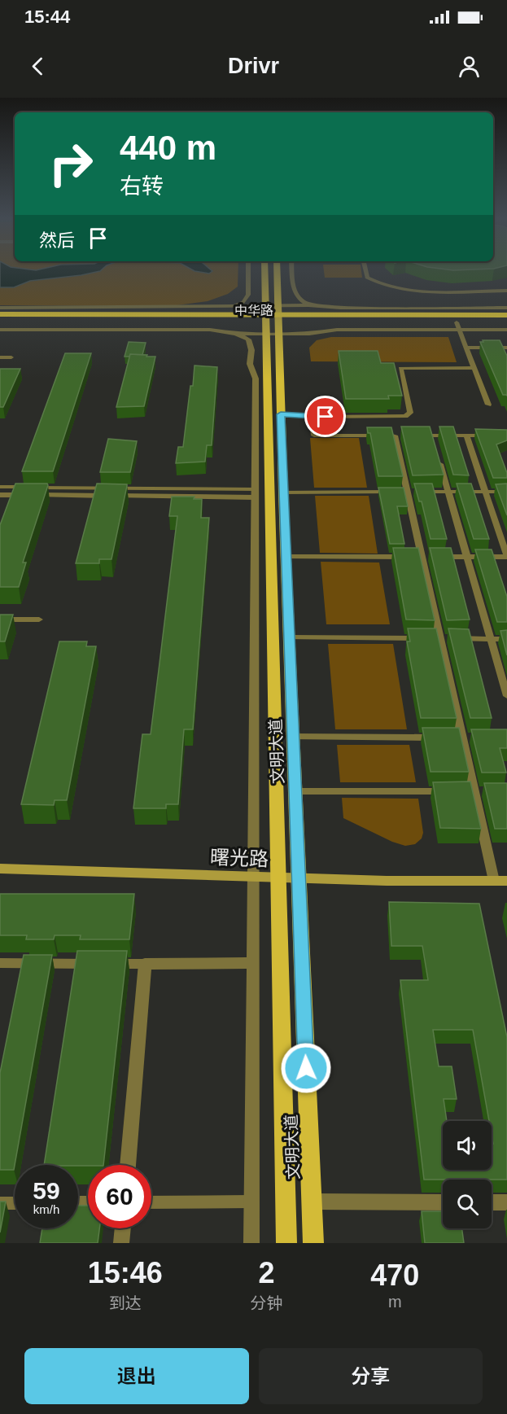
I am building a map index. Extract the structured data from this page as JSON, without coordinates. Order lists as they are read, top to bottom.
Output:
{
  "streets": {
    "highway": ["中华路"],
    "main road": ["文明大道"],
    "street": ["曙光路"]
  },
  "crossings": [
    ["中华路", "文明大道"],
    ["文明大道", "曙光路"]
  ],
  "page": {
    "status": "15:44",
    "header": "Drivr",
    "turn": ["440 m", "右转"],
    "then": "然后",
    "speed": "59 km/h",
    "limit": "60",
    "eta": [
      "15:46",
      "到达",
      "2",
      "分钟",
      "470",
      "m"
    ],
    "buttons": ["退出", "分享"]
  }
}
